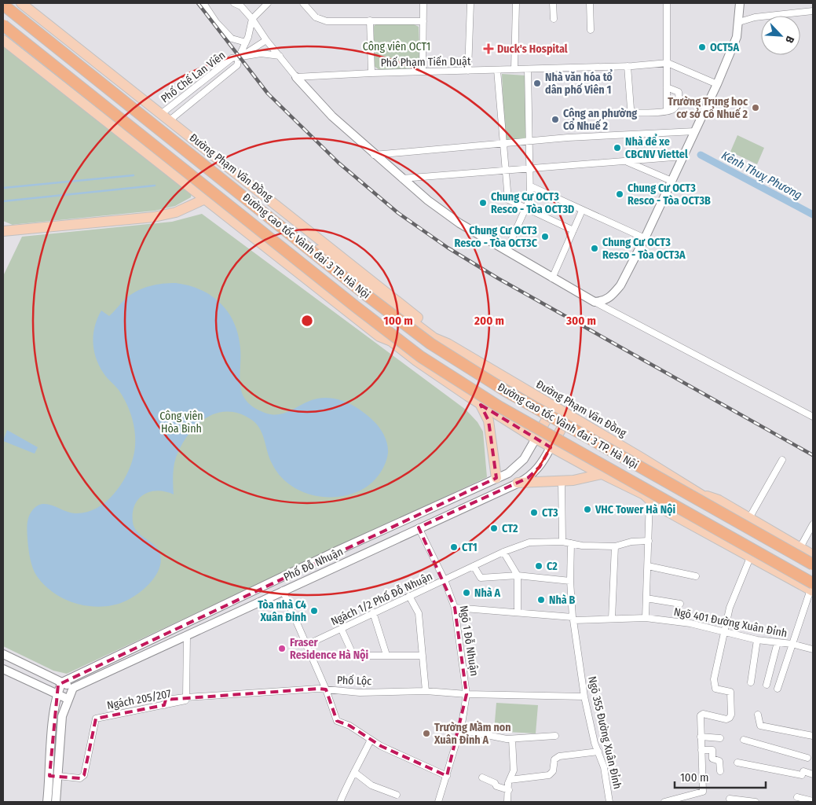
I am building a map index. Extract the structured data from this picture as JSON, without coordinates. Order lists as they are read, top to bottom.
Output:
{
  "streets": {
    "highway": ["Đường cao tốc Vành đai 3 TP. Hà Nội"],
    "main road": ["Đường Phạm Văn Đồng"],
    "street": [
      "Phố Phạm Tiến Duật",
      "Phố Chế Lan Viên",
      "Phố Đỗ Nhuận",
      "Ngách 1/2 Phố Đỗ Nhuận",
      "Ngõ 401 Đường Xuân Đỉnh",
      "Ngõ 1 Đỗ Nhuận",
      "Phố Lộc",
      "Ngách 205/207",
      "Ngõ 355 Đường Xuân Đỉnh"
    ]
  },
  "crossings": [
    ["Phố Chế Lan Viên", "Đường Phạm Văn Đồng"],
    ["Đường Phạm Văn Đồng", "Đường cao tốc Vành đai 3 TP. Hà Nội"],
    ["Phố Đỗ Nhuận", "Ngõ 1 Đỗ Nhuận"],
    ["Ngách 1/2 Phố Đỗ Nhuận", "Ngõ 1 Đỗ Nhuận"],
    ["Ngách 1/2 Phố Đỗ Nhuận", "Ngõ 355 Đường Xuân Đỉnh"],
    ["Ngõ 401 Đường Xuân Đỉnh", "Ngõ 1 Đỗ Nhuận"],
    ["Ngõ 401 Đường Xuân Đỉnh", "Ngõ 355 Đường Xuân Đỉnh"],
    ["Ngõ 1 Đỗ Nhuận", "Phố Lộc"],
    ["Phố Lộc", "Ngách 205/207"],
    ["Phố Lộc", "Ngõ 355 Đường Xuân Đỉnh"]
  ],
  "water": ["Kênh Thuỵ Phương"],
  "parks": ["Công viên OCT1", "Công viên Hòa Bình"],
  "places": {
    "other": [
      "OCT5A",
      "Nhà văn hóa tổ dân phố Viên 1",
      "Trường Trung học cơ sở Cổ Nhuế 2",
      "Công an phường Cổ Nhuế 2",
      "Nhà để xe CBCNV Viettel",
      "Chung Cư OCT3 Resco - Tòa OCT3B",
      "Chung Cư OCT3 Resco - Tòa OCT3D",
      "Chung Cư OCT3 Resco - Tòa OCT3C",
      "Chung Cư OCT3 Resco - Tòa OCT3A",
      "VHC Tower Hà Nội",
      "CT3",
      "CT2",
      "CT1",
      "C2",
      "Nhà A",
      "Nhà B",
      "Tòa nhà C4 Xuân Đỉnh",
      "Fraser Residence Hà Nội",
      "Trường Mầm non Xuân Đỉnh A"
    ],
    "health": ["Duck's Hospital"]
  },
  "scale_bar": "100 m",
  "north": "bottom right",
  "rings": ["100 m", "200 m", "300 m"]
}
